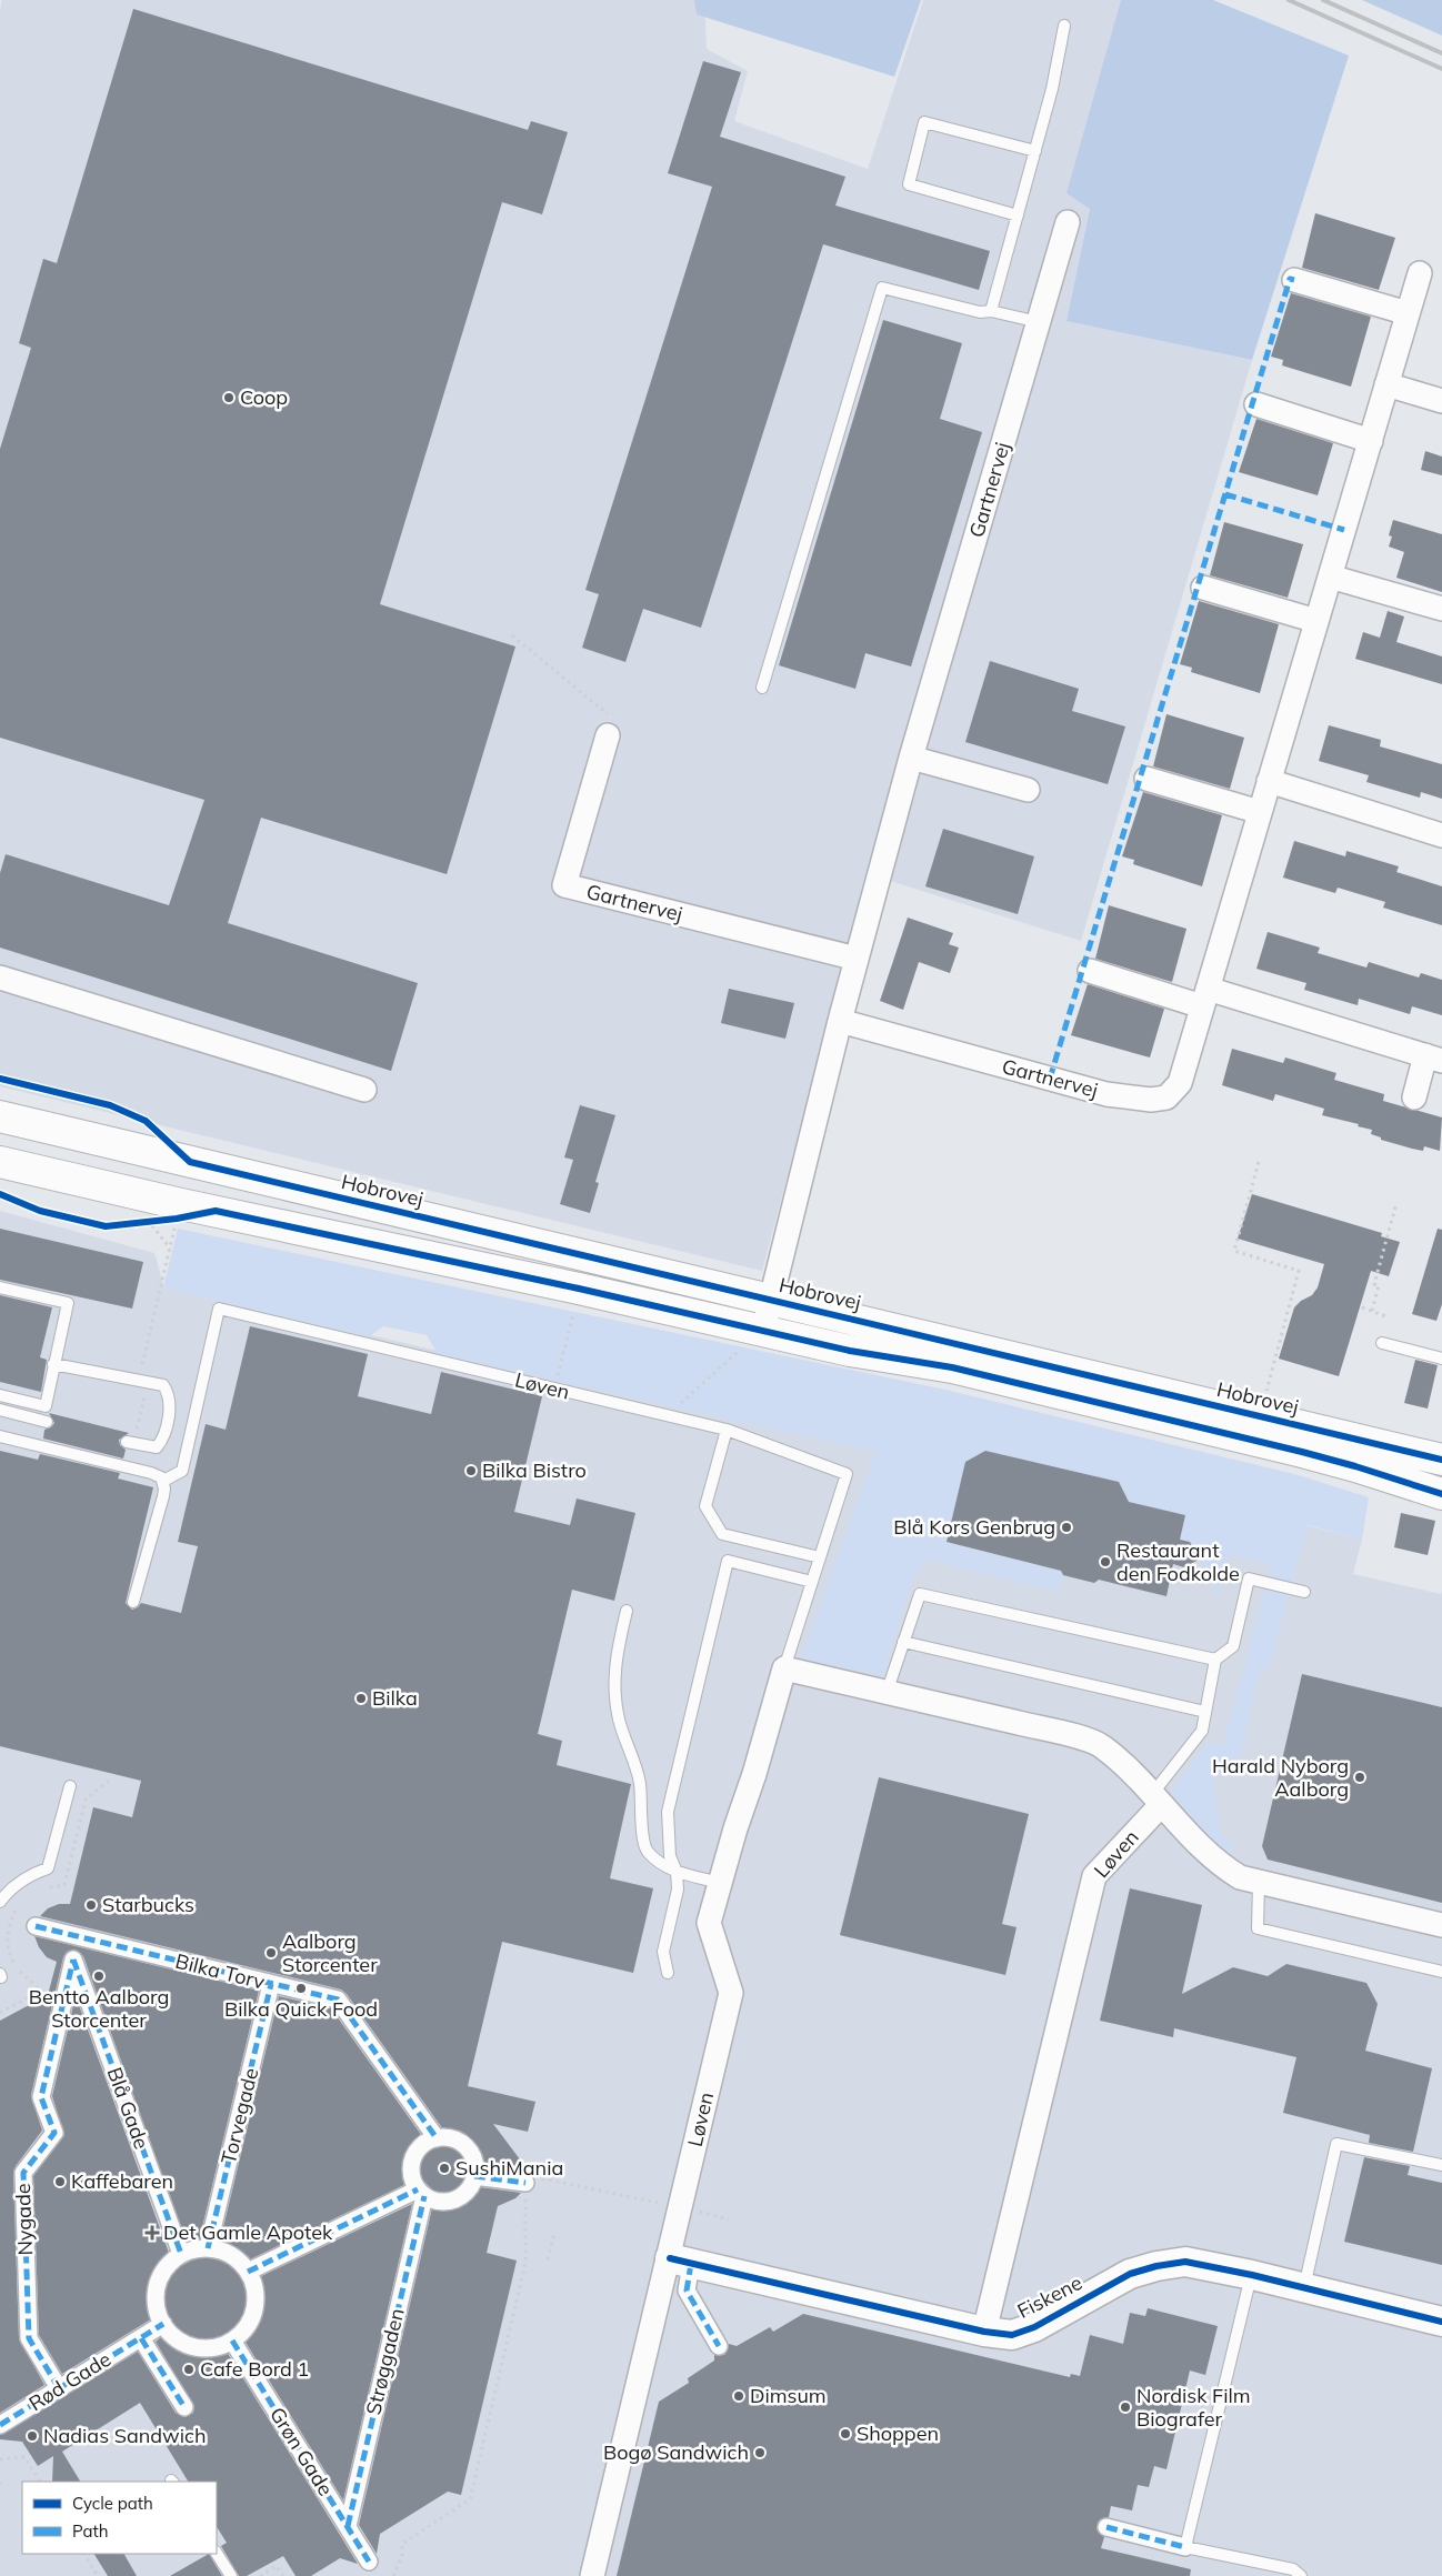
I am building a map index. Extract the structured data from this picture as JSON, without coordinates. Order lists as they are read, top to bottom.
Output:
{
  "streets": {
    "main road": ["Hobrovej"],
    "street": [
      "Gartnervej",
      "Løven",
      "Bilka Torv",
      "Blå Gade",
      "Torvegade",
      "Nygade",
      "Fiskene",
      "Strøggaden",
      "Rød Gade",
      "Grøn Gade"
    ]
  },
  "crossings": [
    ["Gartnervej", "Hobrovej"],
    ["Løven", "Fiskene"],
    ["Bilka Torv", "Torvegade"],
    ["Bilka Torv", "Strøggaden"],
    ["Blå Gade", "Torvegade"],
    ["Blå Gade", "Nygade"],
    ["Blå Gade", "Rød Gade"],
    ["Blå Gade", "Grøn Gade"],
    ["Torvegade", "Rød Gade"],
    ["Torvegade", "Grøn Gade"],
    ["Nygade", "Rød Gade"],
    ["Strøggaden", "Grøn Gade"],
    ["Rød Gade", "Grøn Gade"]
  ],
  "places": {
    "other": [
      "Coop",
      "Bilka Bistro",
      "Blå Kors Genbrug",
      "Restaurant den Fodkolde",
      "Bilka",
      "Harald Nyborg Aalborg",
      "Starbucks",
      "Aalborg Storcenter",
      "Bentto Aalborg Storcenter",
      "Bilka Quick Food",
      "SushiMania",
      "Kaffebaren",
      "Cafe Bord 1",
      "Dimsum",
      "Nordisk Film Biografer",
      "Shoppen",
      "Nadias Sandwich",
      "Bogø Sandwich"
    ],
    "health": ["Det Gamle Apotek"]
  },
  "legend": ["Cycle path", "Path"]
}
